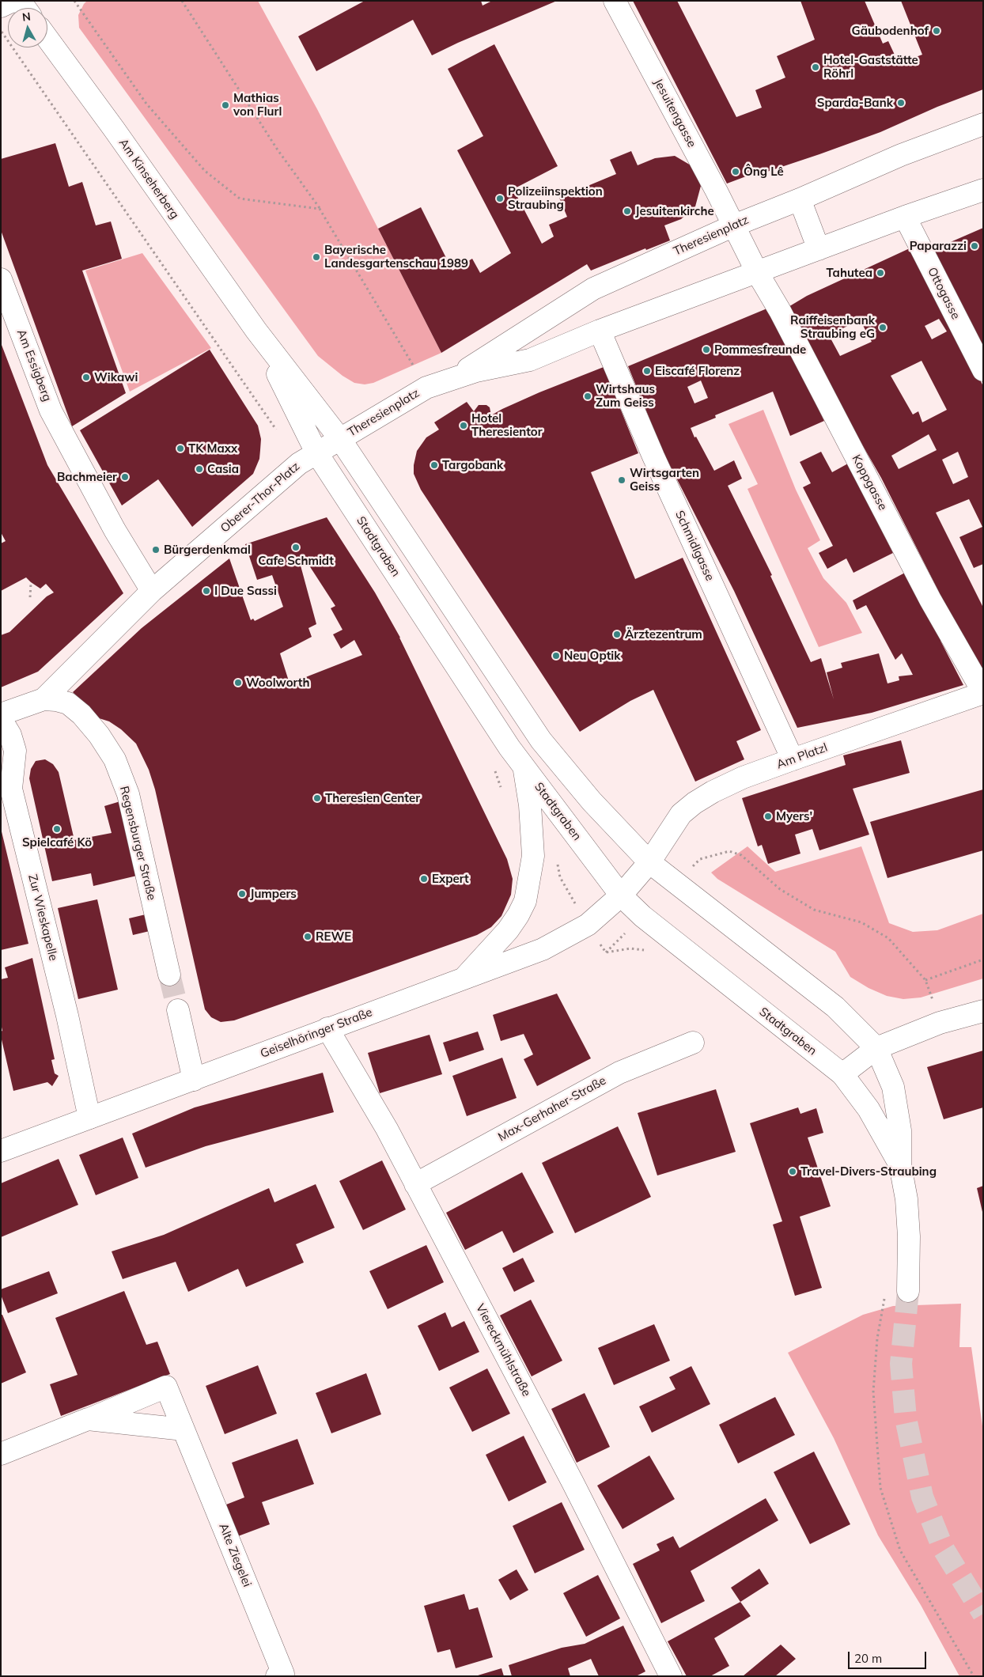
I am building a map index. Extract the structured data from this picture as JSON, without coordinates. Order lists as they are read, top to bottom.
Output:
{
  "streets": {
    "street": [
      "Jesuitengasse",
      "Am Kinseherberg",
      "Theresienplatz",
      "Ottogasse",
      "Am Essigberg",
      "Koppgasse",
      "Oberer-Thor-Platz",
      "Schmidlgasse",
      "Stadtgraben",
      "Am Platzl",
      "Regensburger Straße",
      "Zur Wieskapelle",
      "Geiselhöringer Straße",
      "Max-Gerhaher-Straße",
      "Viereckmühlstraße",
      "Alte Ziegelei"
    ]
  },
  "crossings": [
    ["Jesuitengasse", "Theresienplatz"],
    ["Jesuitengasse", "Koppgasse"],
    ["Am Kinseherberg", "Theresienplatz"],
    ["Am Kinseherberg", "Oberer-Thor-Platz"],
    ["Am Kinseherberg", "Stadtgraben"],
    ["Theresienplatz", "Ottogasse"],
    ["Theresienplatz", "Koppgasse"],
    ["Theresienplatz", "Oberer-Thor-Platz"],
    ["Theresienplatz", "Schmidlgasse"],
    ["Theresienplatz", "Stadtgraben"],
    ["Am Essigberg", "Oberer-Thor-Platz"],
    ["Koppgasse", "Am Platzl"],
    ["Oberer-Thor-Platz", "Stadtgraben"],
    ["Oberer-Thor-Platz", "Regensburger Straße"],
    ["Schmidlgasse", "Am Platzl"],
    ["Stadtgraben", "Am Platzl"],
    ["Stadtgraben", "Geiselhöringer Straße"],
    ["Am Platzl", "Geiselhöringer Straße"],
    ["Zur Wieskapelle", "Geiselhöringer Straße"],
    ["Geiselhöringer Straße", "Viereckmühlstraße"],
    ["Max-Gerhaher-Straße", "Viereckmühlstraße"]
  ],
  "places": [
    "Gäubodenhof",
    "Hotel-Gaststätte Röhrl",
    "Sparda-Bank",
    "Mathias von Flurl",
    "Ông Lê",
    "Polizeiinspektion Straubing",
    "Jesuitenkirche",
    "Paparazzi",
    "Bayerische Landesgartenschau 1989",
    "Tahutea",
    "Raiffeisenbank Straubing eG",
    "Pommesfreunde",
    "Eiscafé Florenz",
    "Wikawi",
    "Wirtshaus Zum Geiss",
    "Hotel Theresientor",
    "TK Maxx",
    "Targobank",
    "Casia",
    "Bachmeier",
    "Wirtsgarten Geiss",
    "Cafe Schmidt",
    "Bürgerdenkmal",
    "I Due Sassi",
    "Ärztezentrum",
    "Neu Optik",
    "Woolworth",
    "Theresien Center",
    "Myers'",
    "Spielcafé Kö",
    "Expert",
    "Jumpers",
    "REWE",
    "Travel-Divers-Straubing"
  ],
  "scale_bar": "20 m",
  "north": "top"
}
